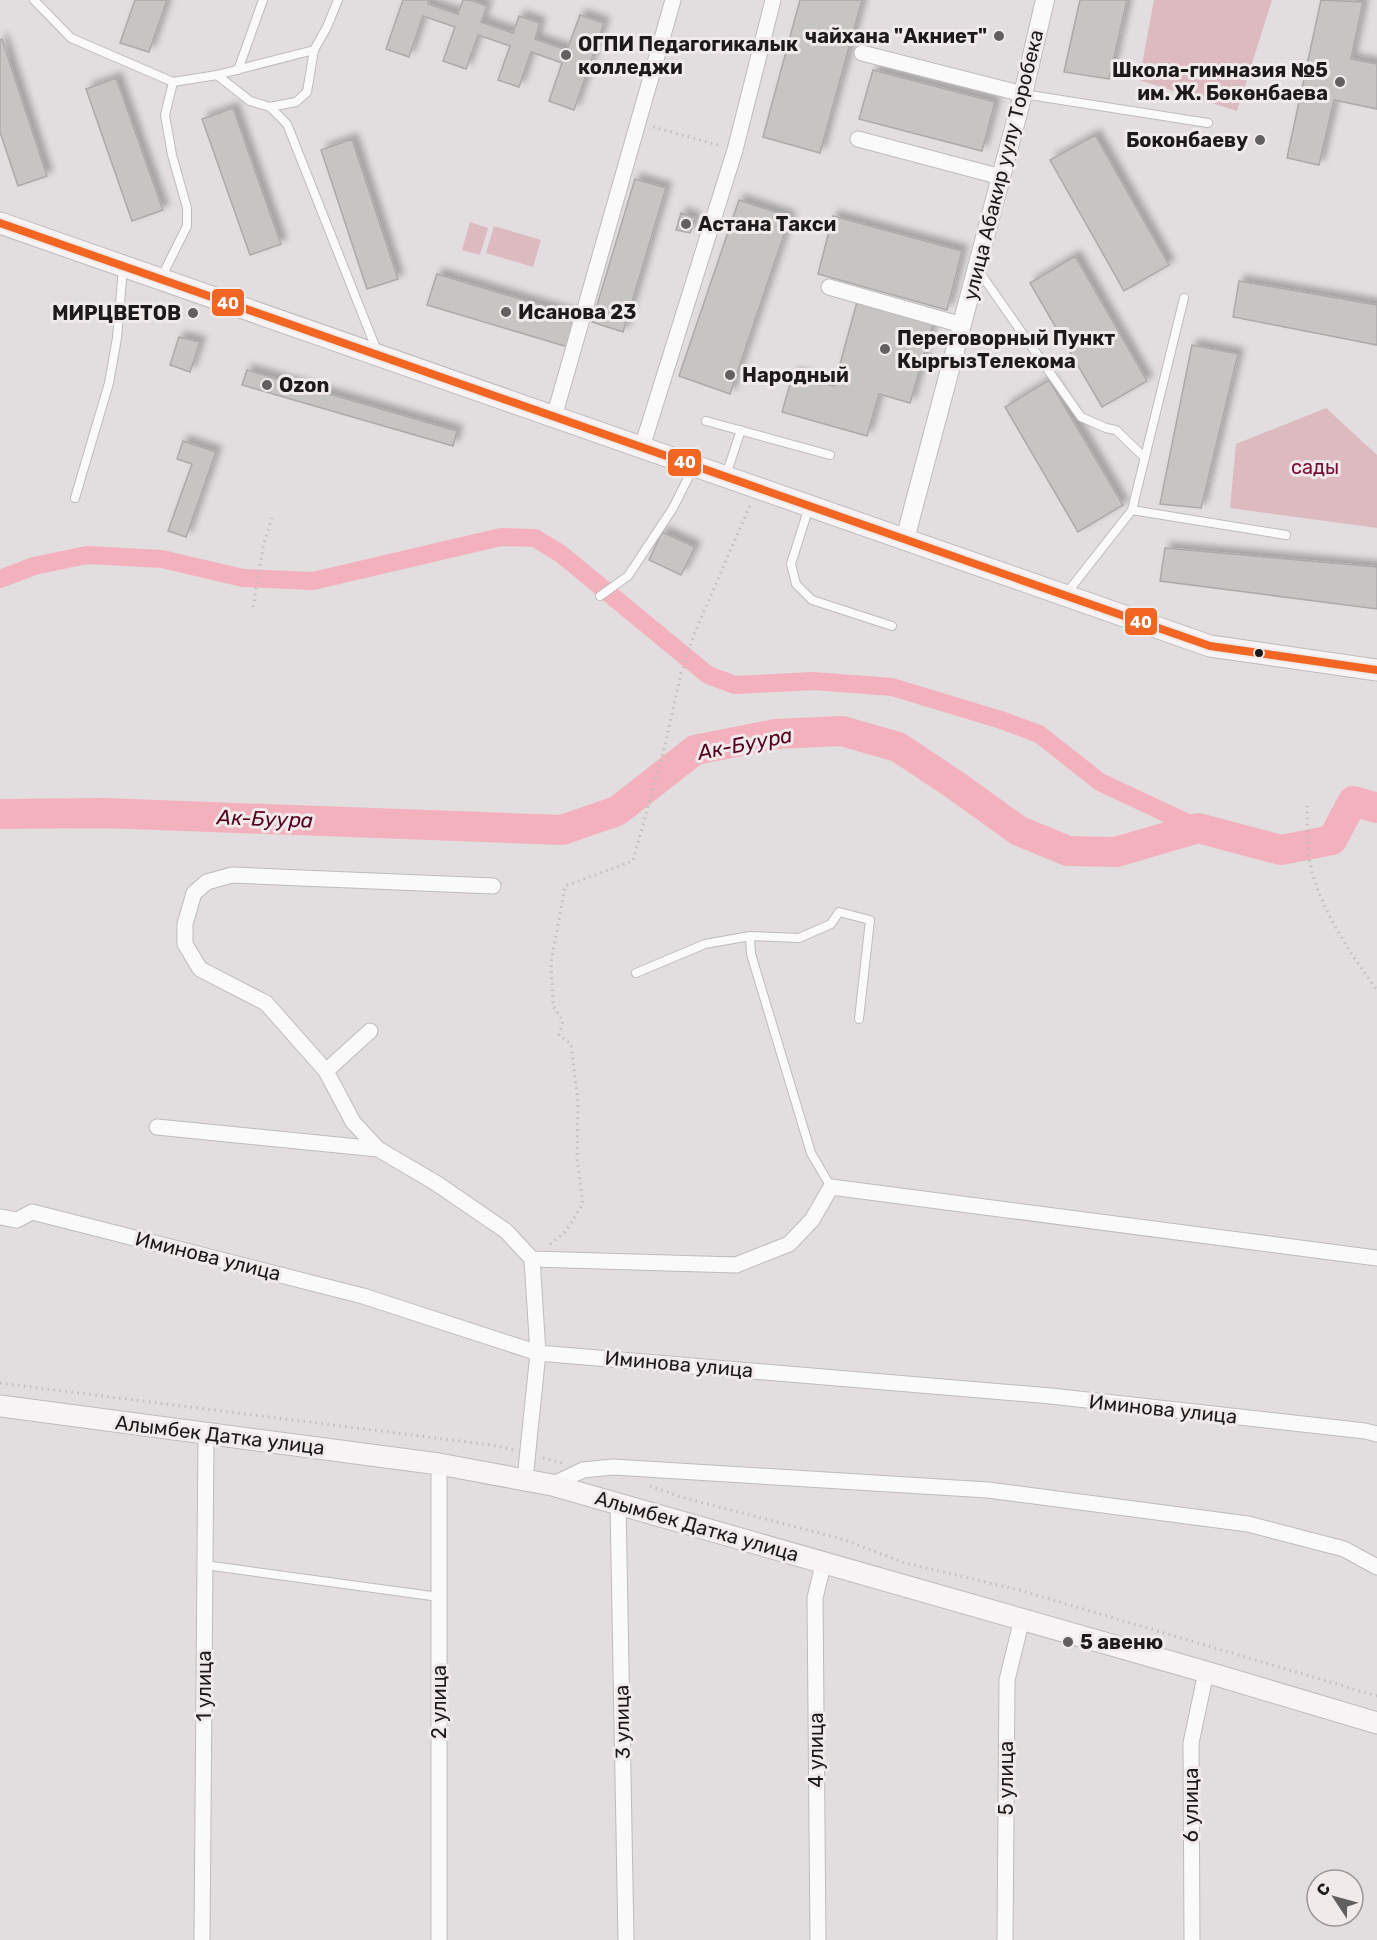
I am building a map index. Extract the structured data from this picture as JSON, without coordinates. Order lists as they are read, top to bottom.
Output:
{
  "streets": {
    "main road": ["Алымбек Датка улица"],
    "street": [
      "улица Абакир уулу Торобека",
      "Иминова улица",
      "1 улица",
      "2 улица",
      "3 улица",
      "4 улица",
      "5 улица",
      "6 улица"
    ]
  },
  "crossings": [
    ["Алымбек Датка улица", "1 улица"],
    ["Алымбек Датка улица", "2 улица"],
    ["Алымбек Датка улица", "3 улица"],
    ["Алымбек Датка улица", "4 улица"],
    ["Алымбек Датка улица", "5 улица"],
    ["Алымбек Датка улица", "6 улица"]
  ],
  "water": ["Ак-Буура"],
  "parks": ["сады"],
  "places": [
    "чайхана \"Акниет\"",
    "ОГПИ Педагогикалык колледжи",
    "Школа-гимназия №5 им. Ж. Бөкөнбаева",
    "Боконбаеву",
    "Астана Такси",
    "Исанова 23",
    "МИРЦВЕТОВ",
    "Переговорный Пункт КыргызТелекома",
    "Народный",
    "Ozon",
    "5 авеню"
  ],
  "lines": ["transit line 40"],
  "north": "top left"
}
